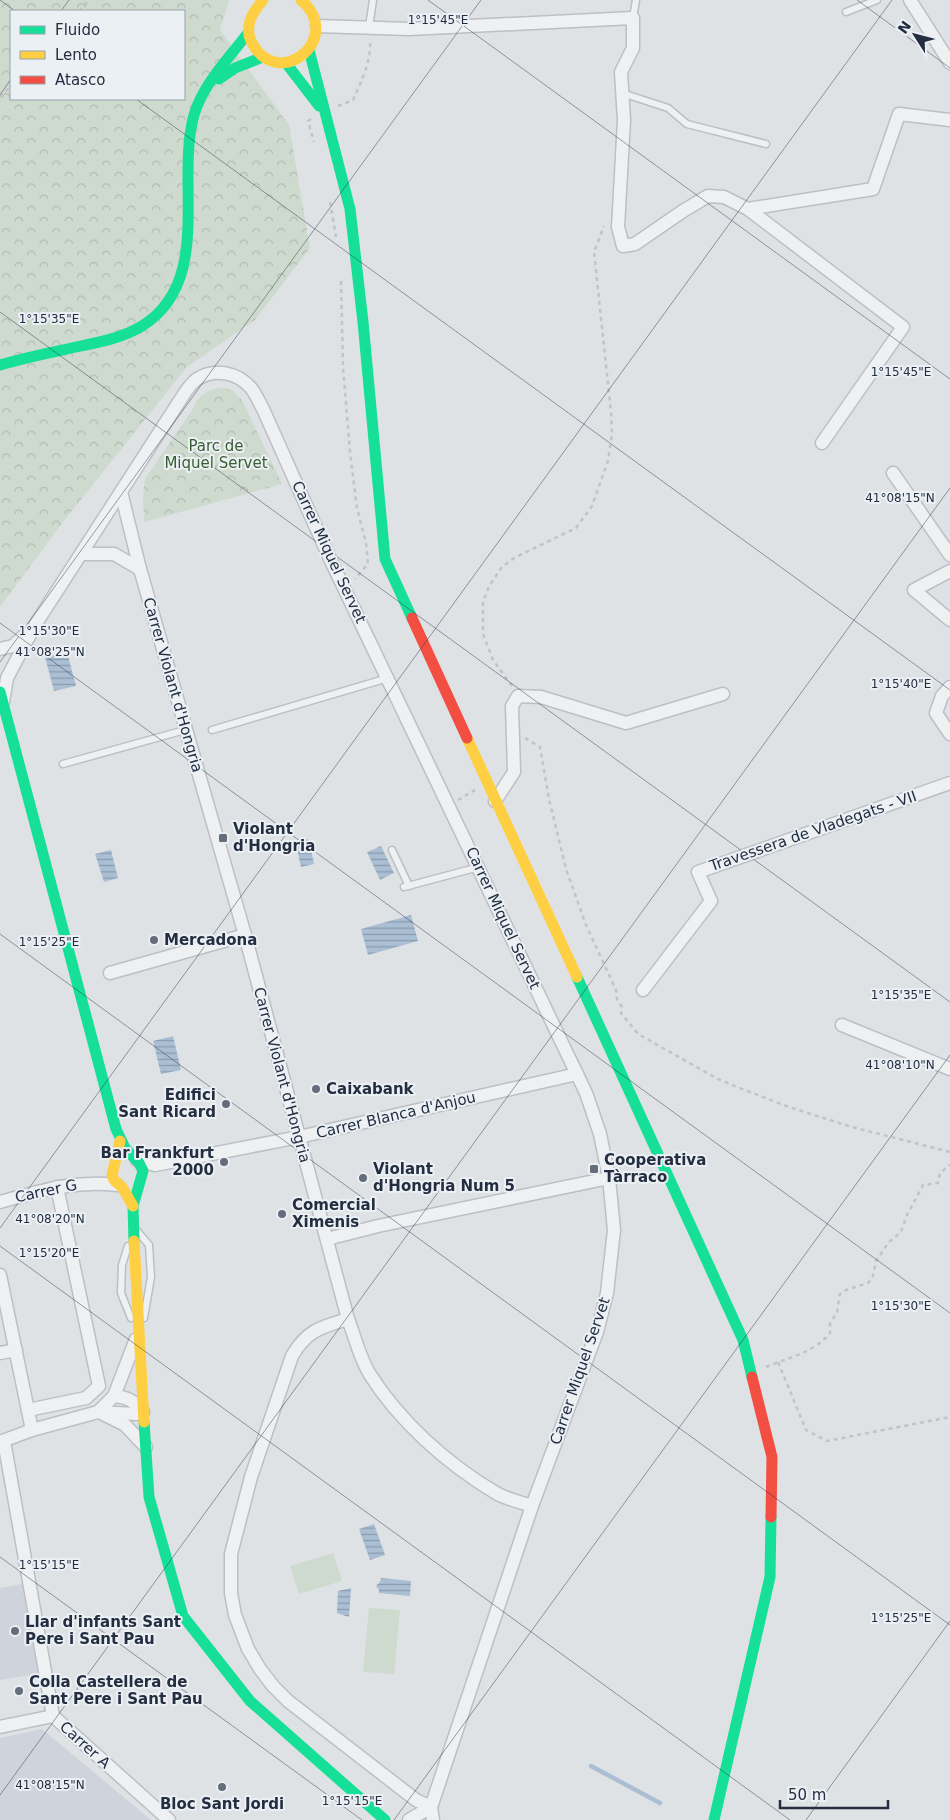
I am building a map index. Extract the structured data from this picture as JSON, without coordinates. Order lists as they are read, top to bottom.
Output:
{
  "streets": {
    "street": [
      "Carrer Miquel Servet",
      "Carrer Violant d'Hongria",
      "Travessera de Vladegats - VII",
      "Carrer Blanca d'Anjou",
      "Carrer G",
      "Carrer A"
    ]
  },
  "crossings": [
    ["Carrer Miquel Servet", "Carrer Violant d'Hongria"],
    ["Carrer Miquel Servet", "Carrer Blanca d'Anjou"],
    ["Carrer Violant d'Hongria", "Carrer Blanca d'Anjou"],
    ["Carrer Blanca d'Anjou", "Carrer G"]
  ],
  "parks": ["Parc de Miquel Servet"],
  "places": {
    "transit": ["Violant d'Hongria", "Cooperativa Tàrraco"],
    "other": [
      "Mercadona",
      "Caixabank",
      "Edifici Sant Ricard",
      "Bar Frankfurt 2000",
      "Violant d'Hongria Num 5",
      "Comercial Ximenis",
      "Llar d'infants Sant Pere i Sant Pau",
      "Colla Castellera de Sant Pere i Sant Pau",
      "Bloc Sant Jordi"
    ]
  },
  "legend": ["Fluido", "Lento", "Atasco"],
  "scale_bar": "50 m",
  "north": "top left",
  "coordinates": [
    "1°15'45\"E",
    "1°15'35\"E",
    "41°08'15\"N",
    "1°15'30\"E",
    "41°08'25\"N",
    "1°15'40\"E",
    "1°15'25\"E",
    "41°08'10\"N",
    "41°08'20\"N",
    "1°15'20\"E",
    "1°15'15\"E"
  ]
}
